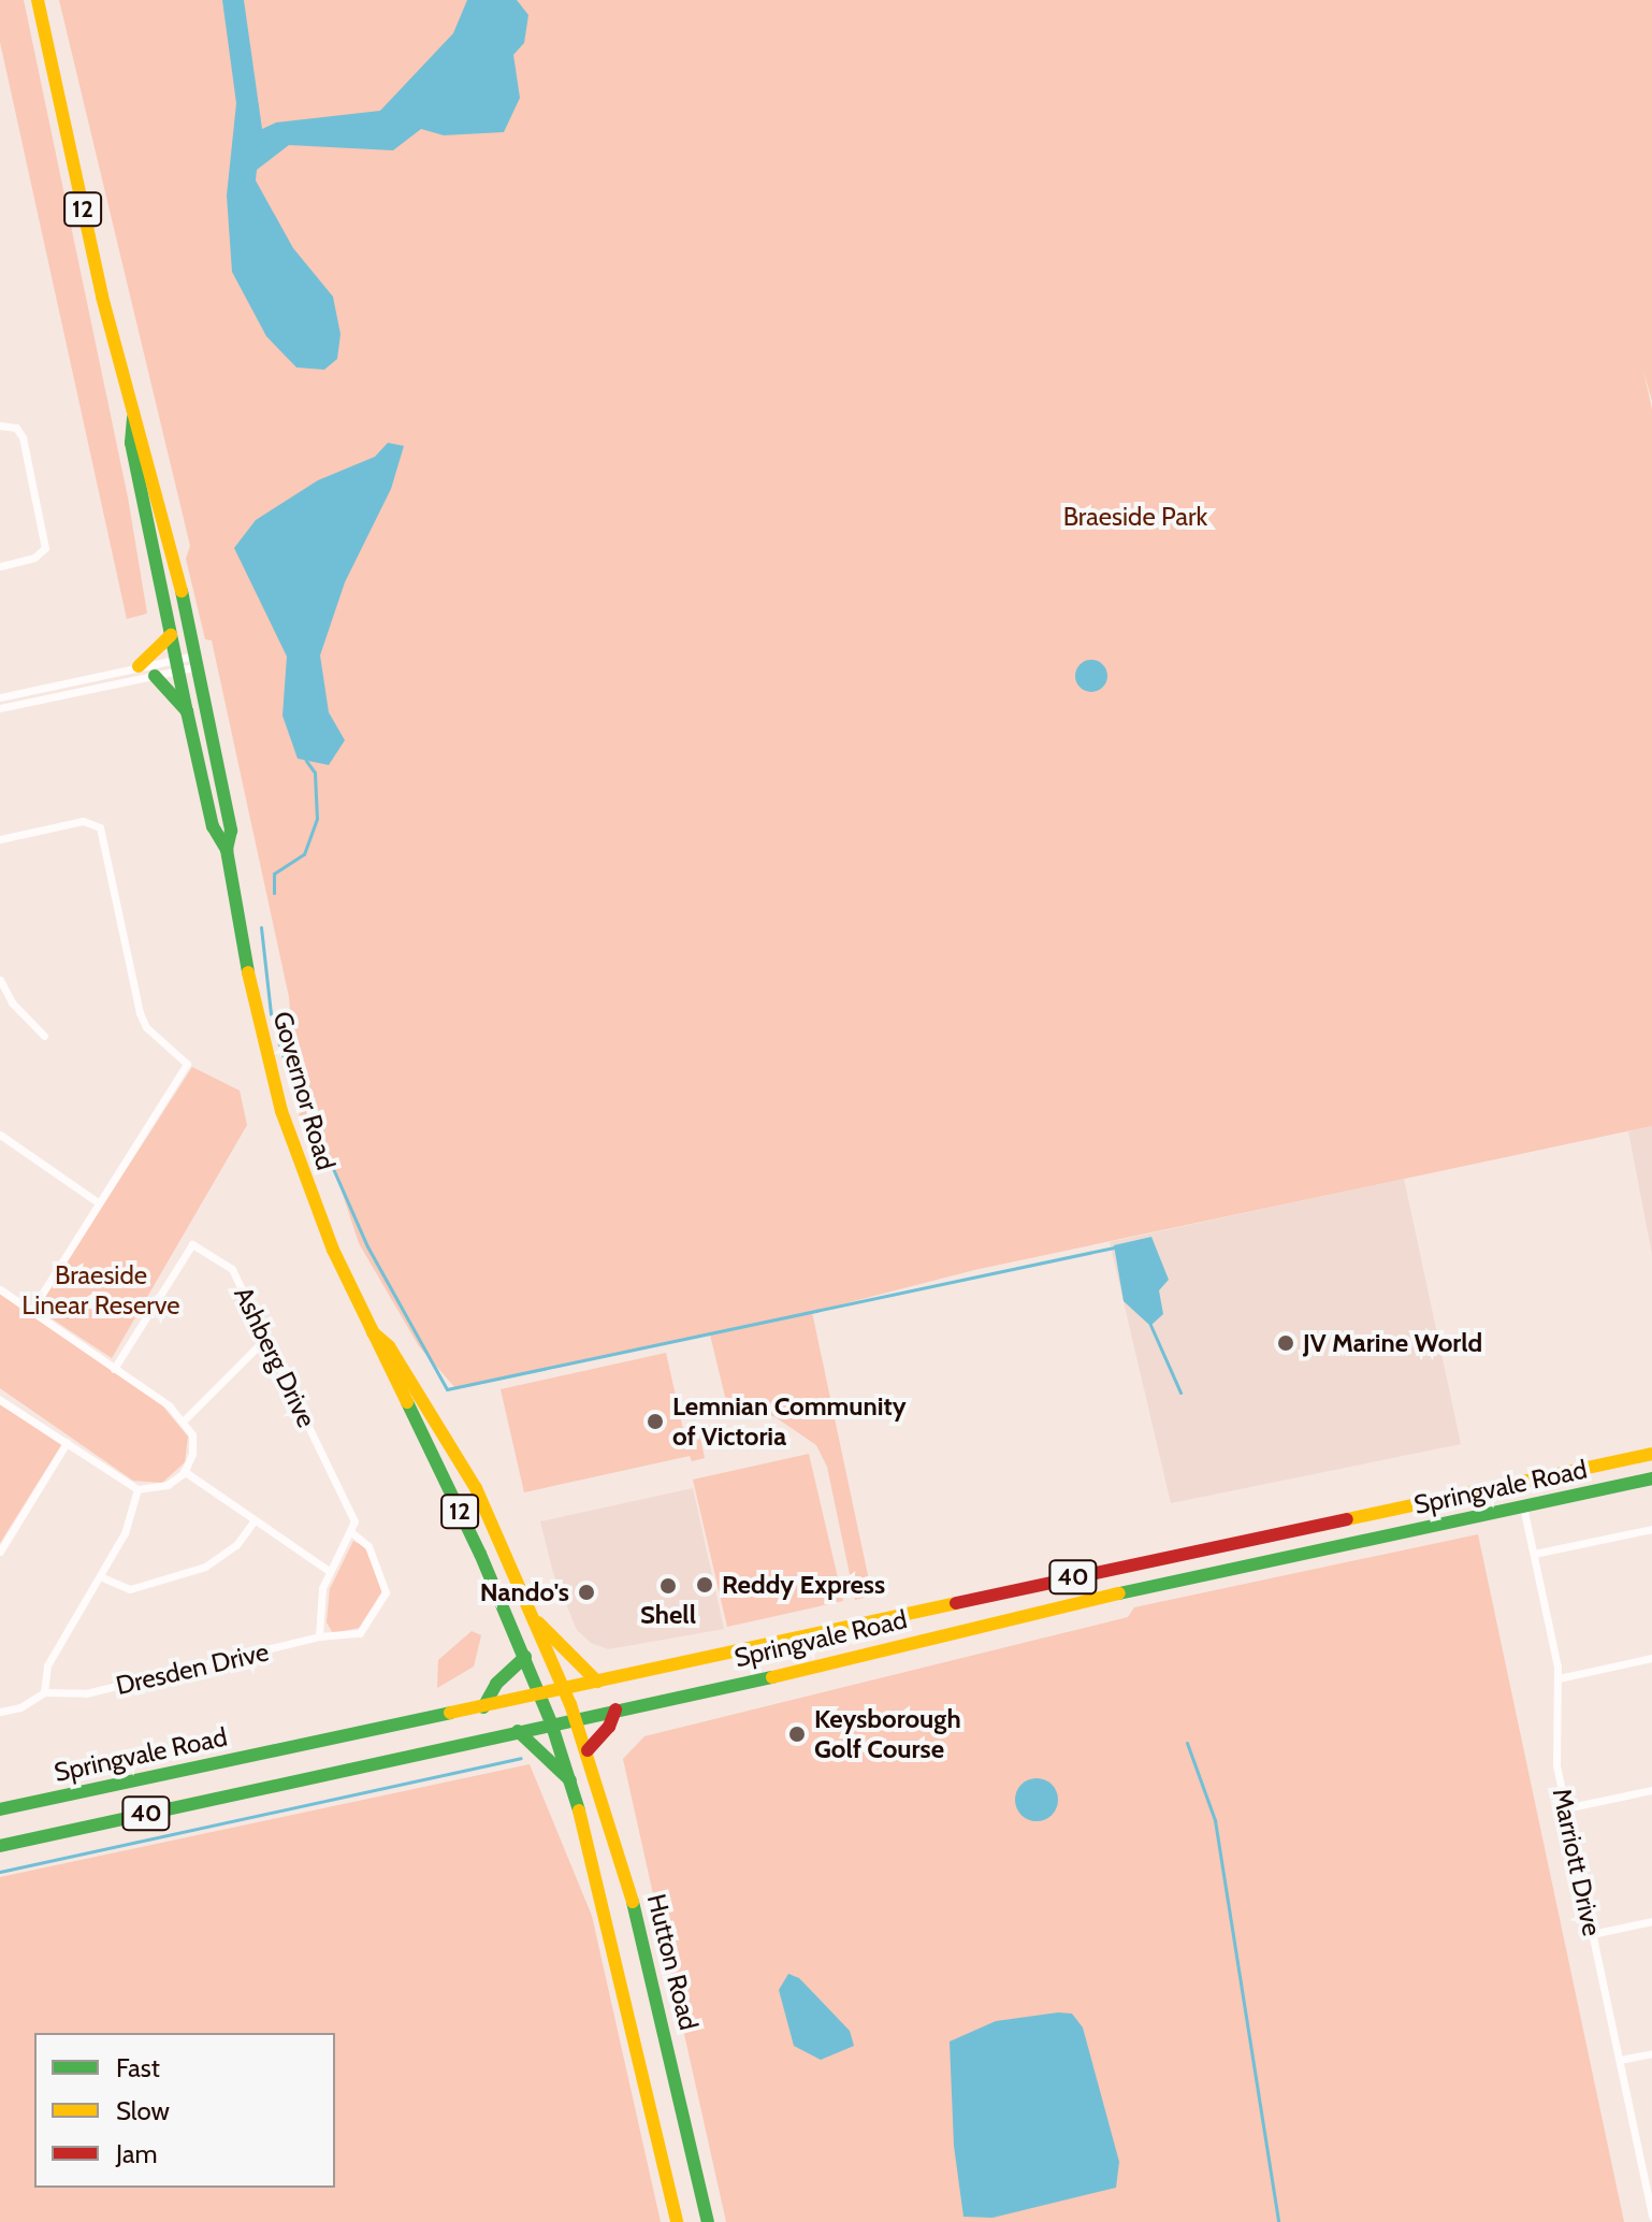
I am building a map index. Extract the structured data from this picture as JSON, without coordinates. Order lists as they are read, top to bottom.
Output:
{
  "streets": {
    "main road": [
      "12",
      "Governor Road",
      "Springvale Road",
      "40",
      "Hutton Road"
    ],
    "street": ["Ashberg Drive", "Dresden Drive", "Marriott Drive"]
  },
  "crossings": [
    ["Governor Road", "Springvale Road"],
    ["Governor Road", "Hutton Road"],
    ["Ashberg Drive", "Dresden Drive"],
    ["Springvale Road", "Marriott Drive"],
    ["Springvale Road", "Hutton Road"]
  ],
  "parks": ["Braeside Park", "Braeside Linear Reserve"],
  "places": [
    "JV Marine World",
    "Lemnian Community of Victoria",
    "Reddy Express",
    "Shell",
    "Nando's",
    "Keysborough Golf Course"
  ],
  "legend": ["Fast", "Slow", "Jam"]
}
